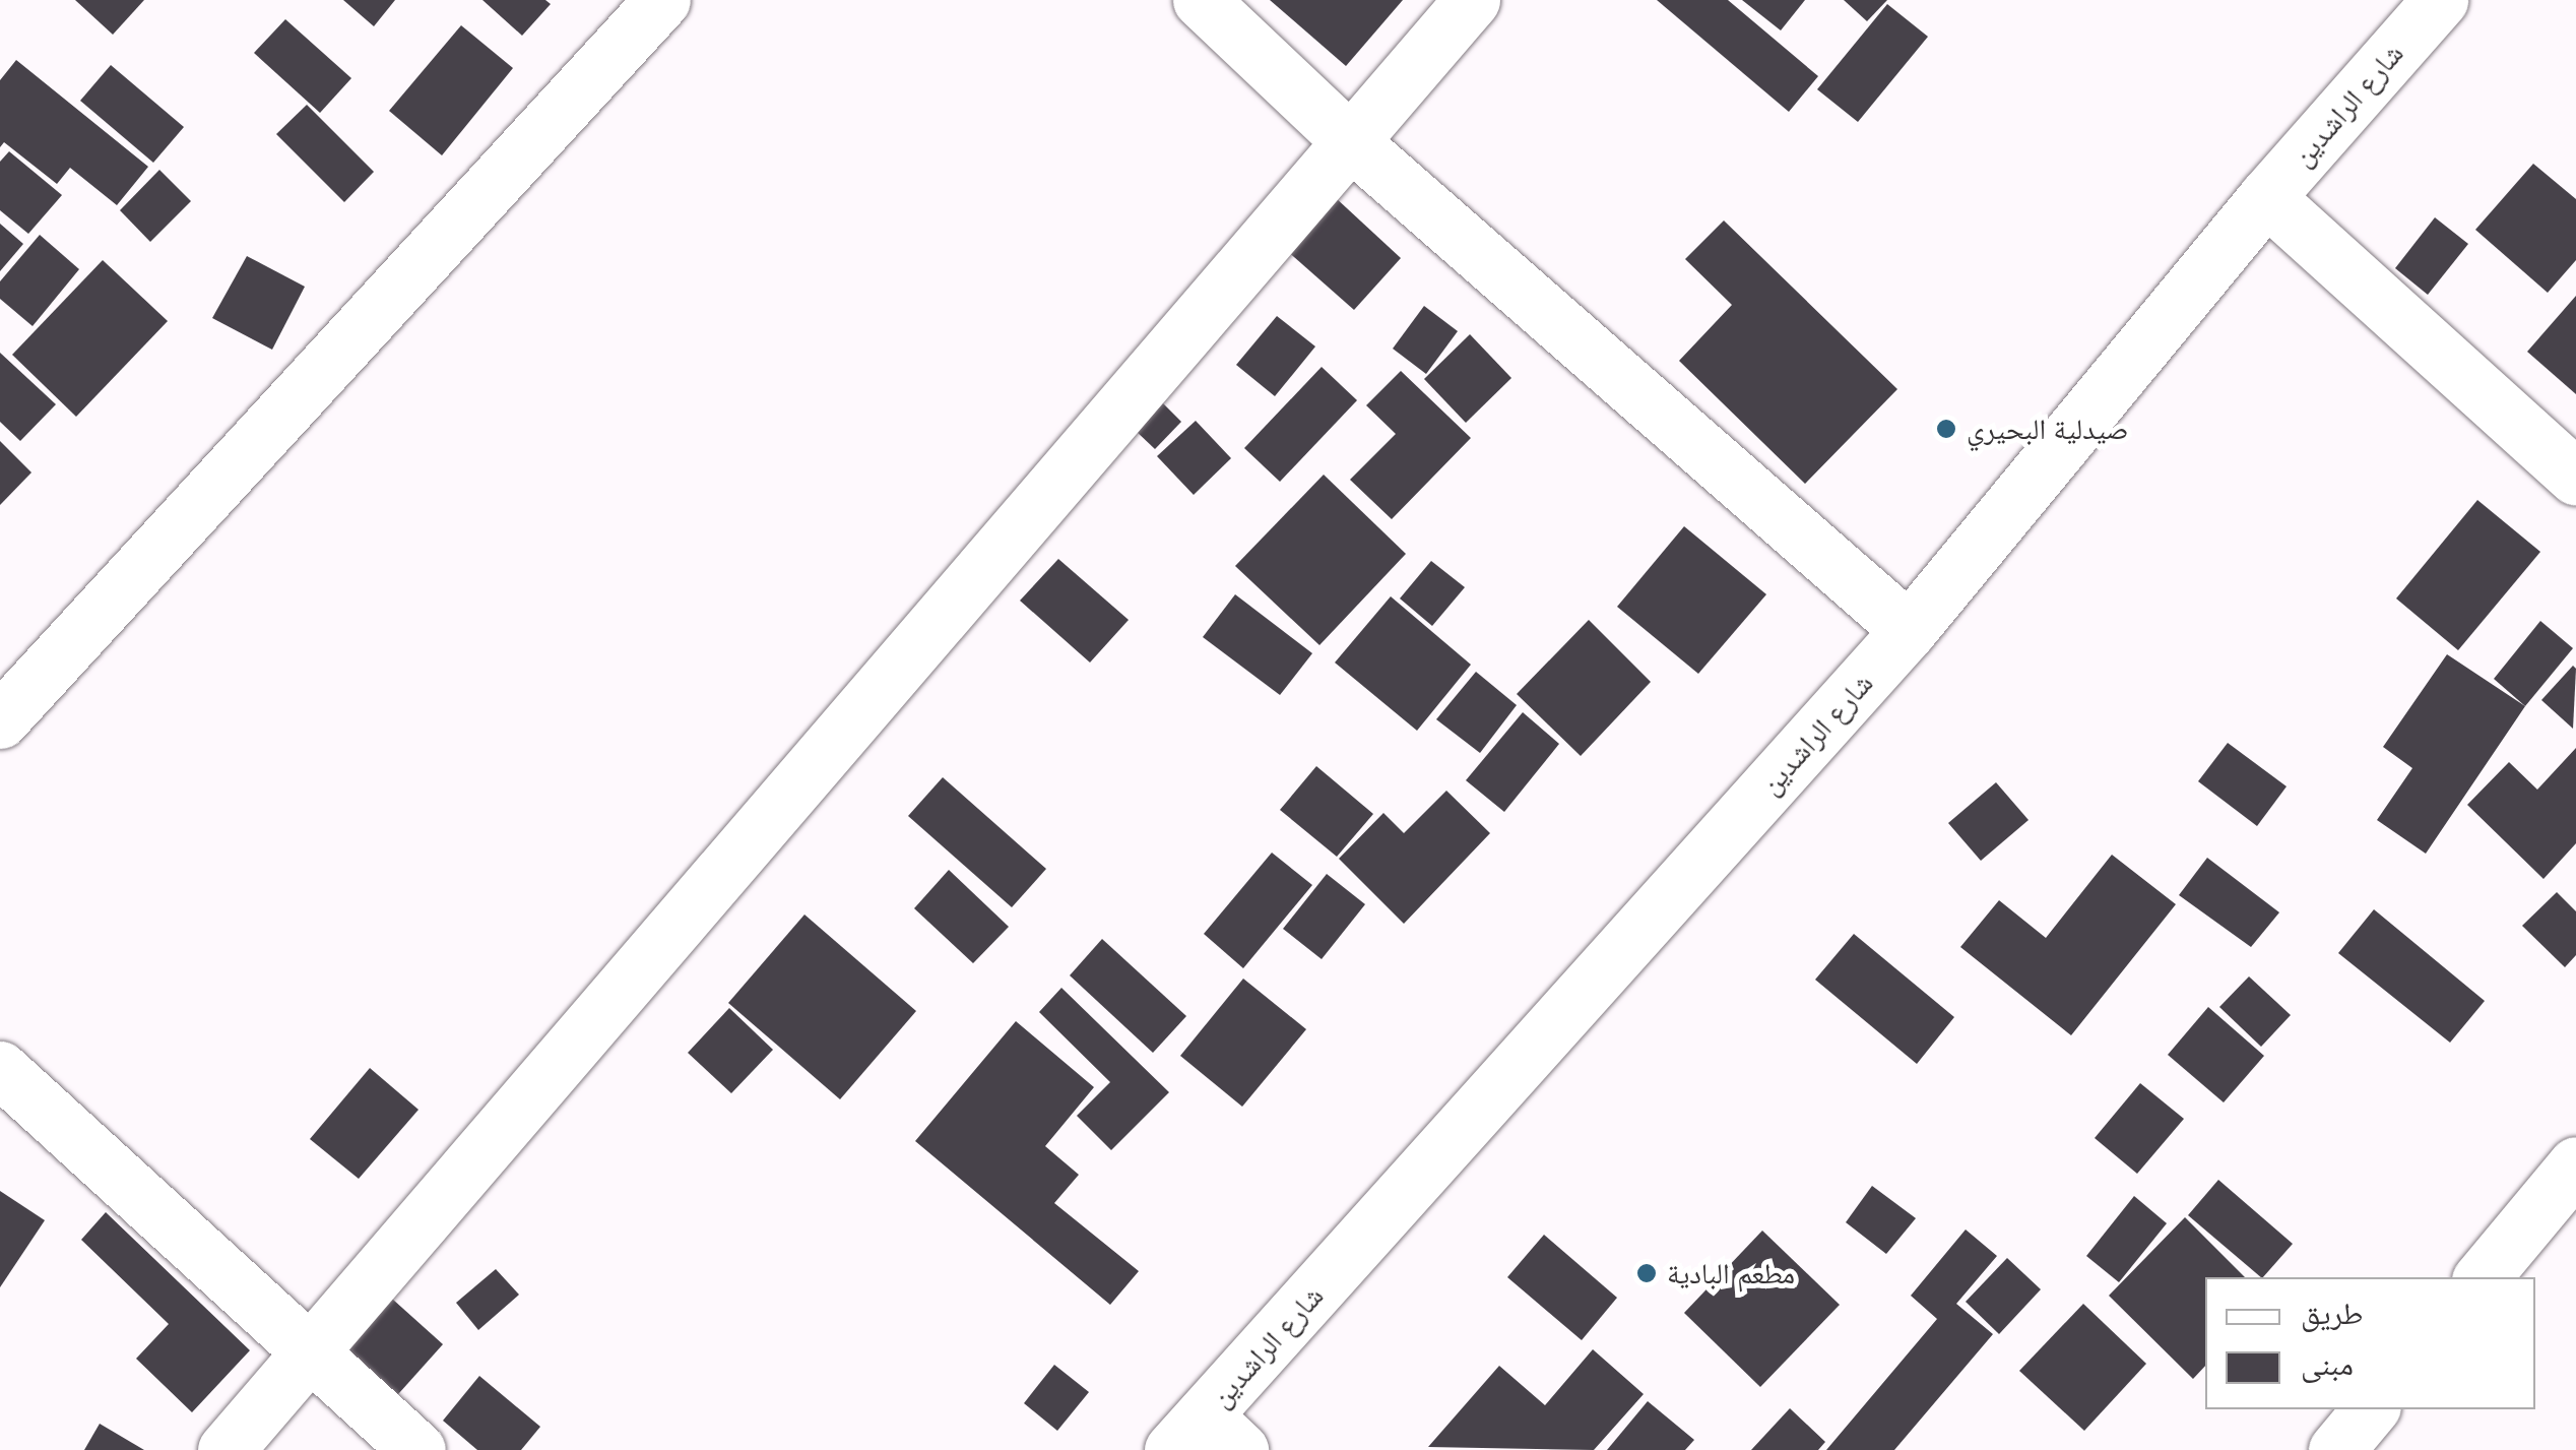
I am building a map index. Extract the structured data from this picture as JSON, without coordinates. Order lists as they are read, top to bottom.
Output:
{
  "streets": {
    "street": ["شارع الراشدين"]
  },
  "places": ["صيدلية البحيري", "مطعم البادية"],
  "legend": ["طريق", "مبنى"]
}
